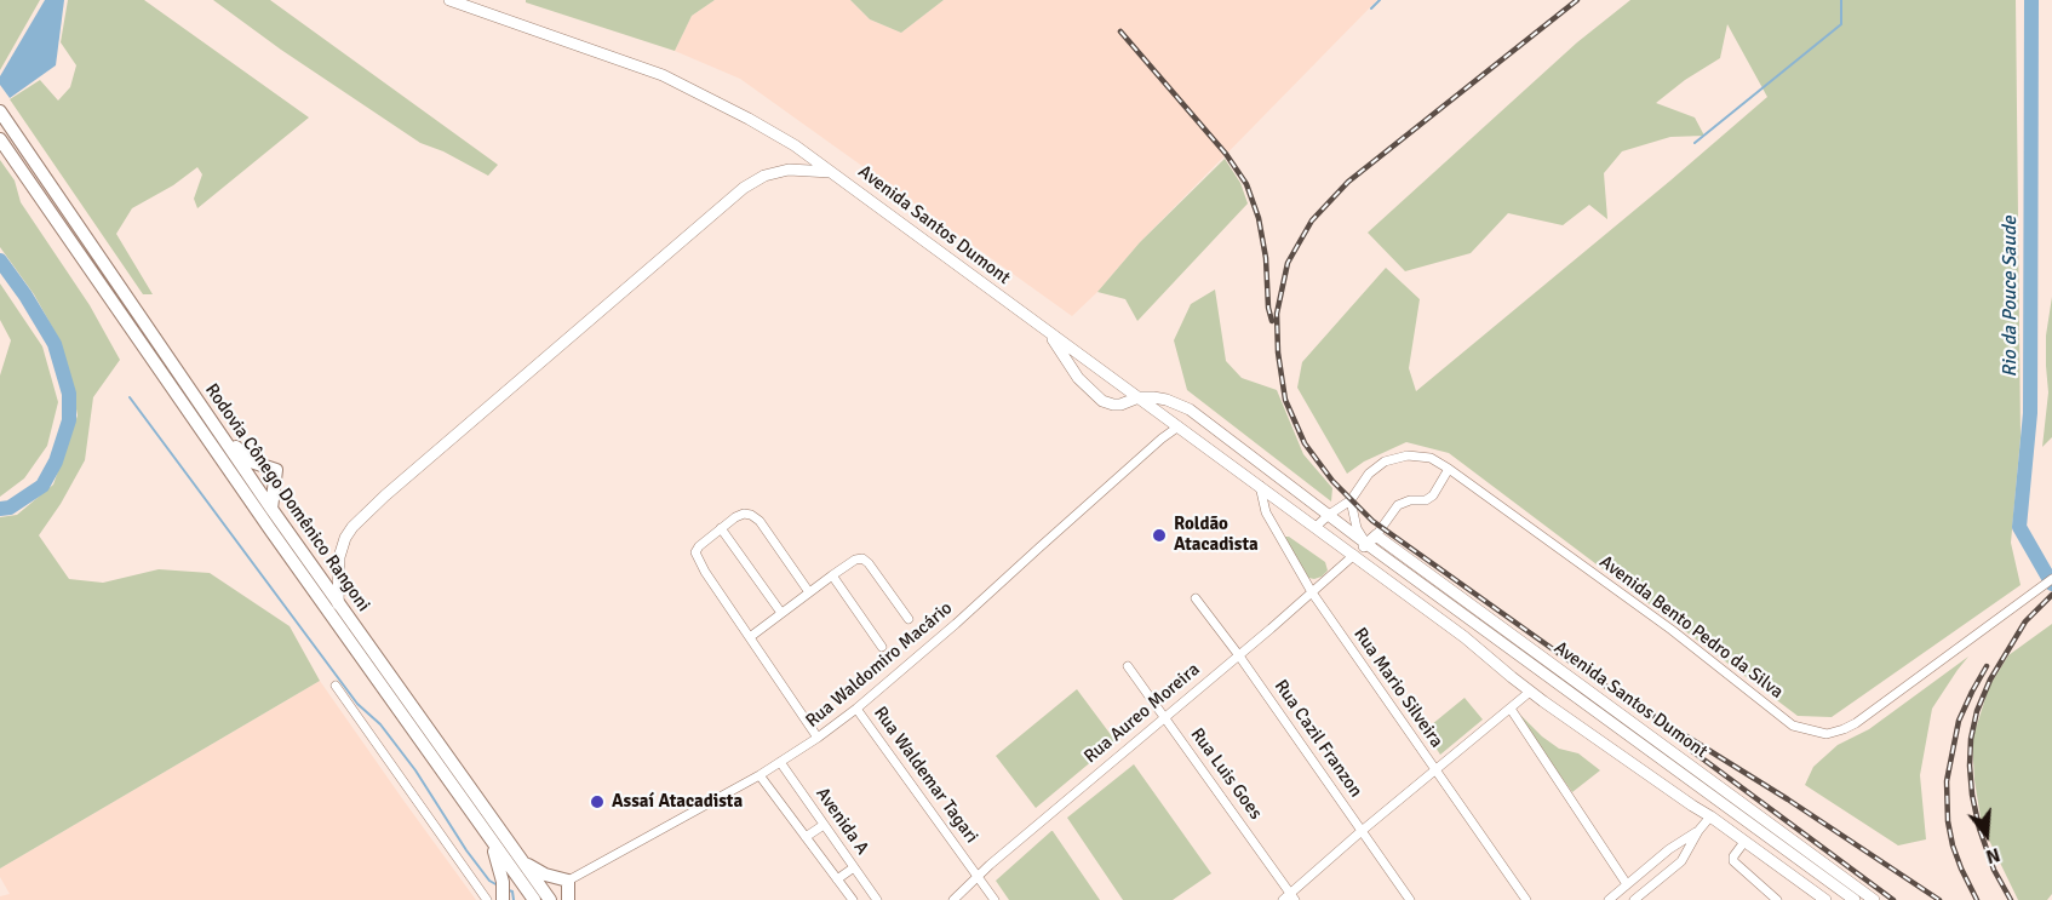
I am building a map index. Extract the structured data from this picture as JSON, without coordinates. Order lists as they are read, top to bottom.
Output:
{
  "streets": {
    "highway": ["Rodovia Cônego Domênico Rangoni"],
    "main road": ["Avenida Santos Dumont"],
    "street": [
      "Avenida Bento Pedro da Silva",
      "Rua Waldomiro Macário",
      "Rua Mario Silveira",
      "Rua Aureo Moreira",
      "Rua Cazil Franzon",
      "Rua Luis Goes",
      "Rua Waldemar Tagari",
      "Avenida A"
    ]
  },
  "crossings": [
    ["Avenida Santos Dumont", "Avenida Bento Pedro da Silva"],
    ["Avenida Santos Dumont", "Rua Waldomiro Macário"],
    ["Avenida Santos Dumont", "Rua Mario Silveira"],
    ["Avenida Santos Dumont", "Rua Aureo Moreira"],
    ["Rua Waldomiro Macário", "Rua Waldemar Tagari"],
    ["Rua Waldomiro Macário", "Avenida A"],
    ["Rua Mario Silveira", "Rua Aureo Moreira"],
    ["Rua Aureo Moreira", "Rua Cazil Franzon"],
    ["Rua Aureo Moreira", "Rua Luis Goes"],
    ["Rua Aureo Moreira", "Rua Waldemar Tagari"]
  ],
  "water": ["Rio da Pouce Saude"],
  "places": ["Roldão Atacadista", "Assaí Atacadista"],
  "north": "bottom"
}
